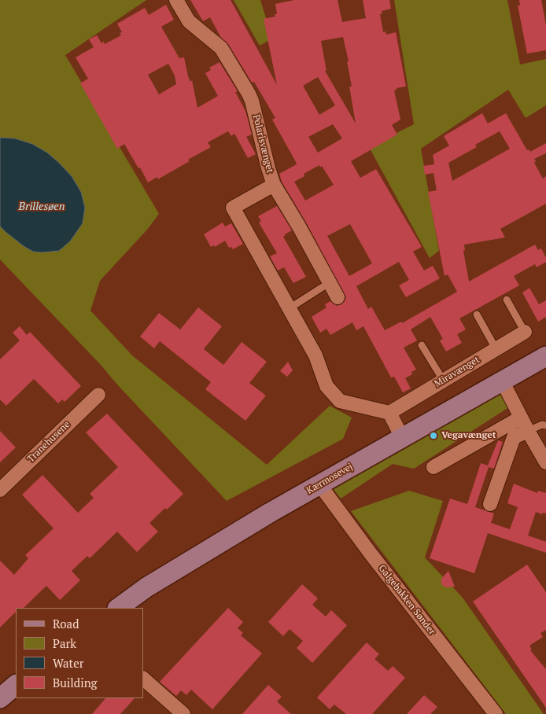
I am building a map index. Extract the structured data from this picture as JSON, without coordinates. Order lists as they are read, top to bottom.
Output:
{
  "streets": {
    "street": [
      "Polarisvænget",
      "Miravænget",
      "Tranehusene",
      "Kærmosevej",
      "Galgebakken Sønder"
    ]
  },
  "crossings": [
    ["Kærmosevej", "Galgebakken Sønder"]
  ],
  "water": ["Brillesøen"],
  "places": ["Vegavænget"],
  "legend": [
    "Road",
    "Park",
    "Water",
    "Building"
  ]
}
